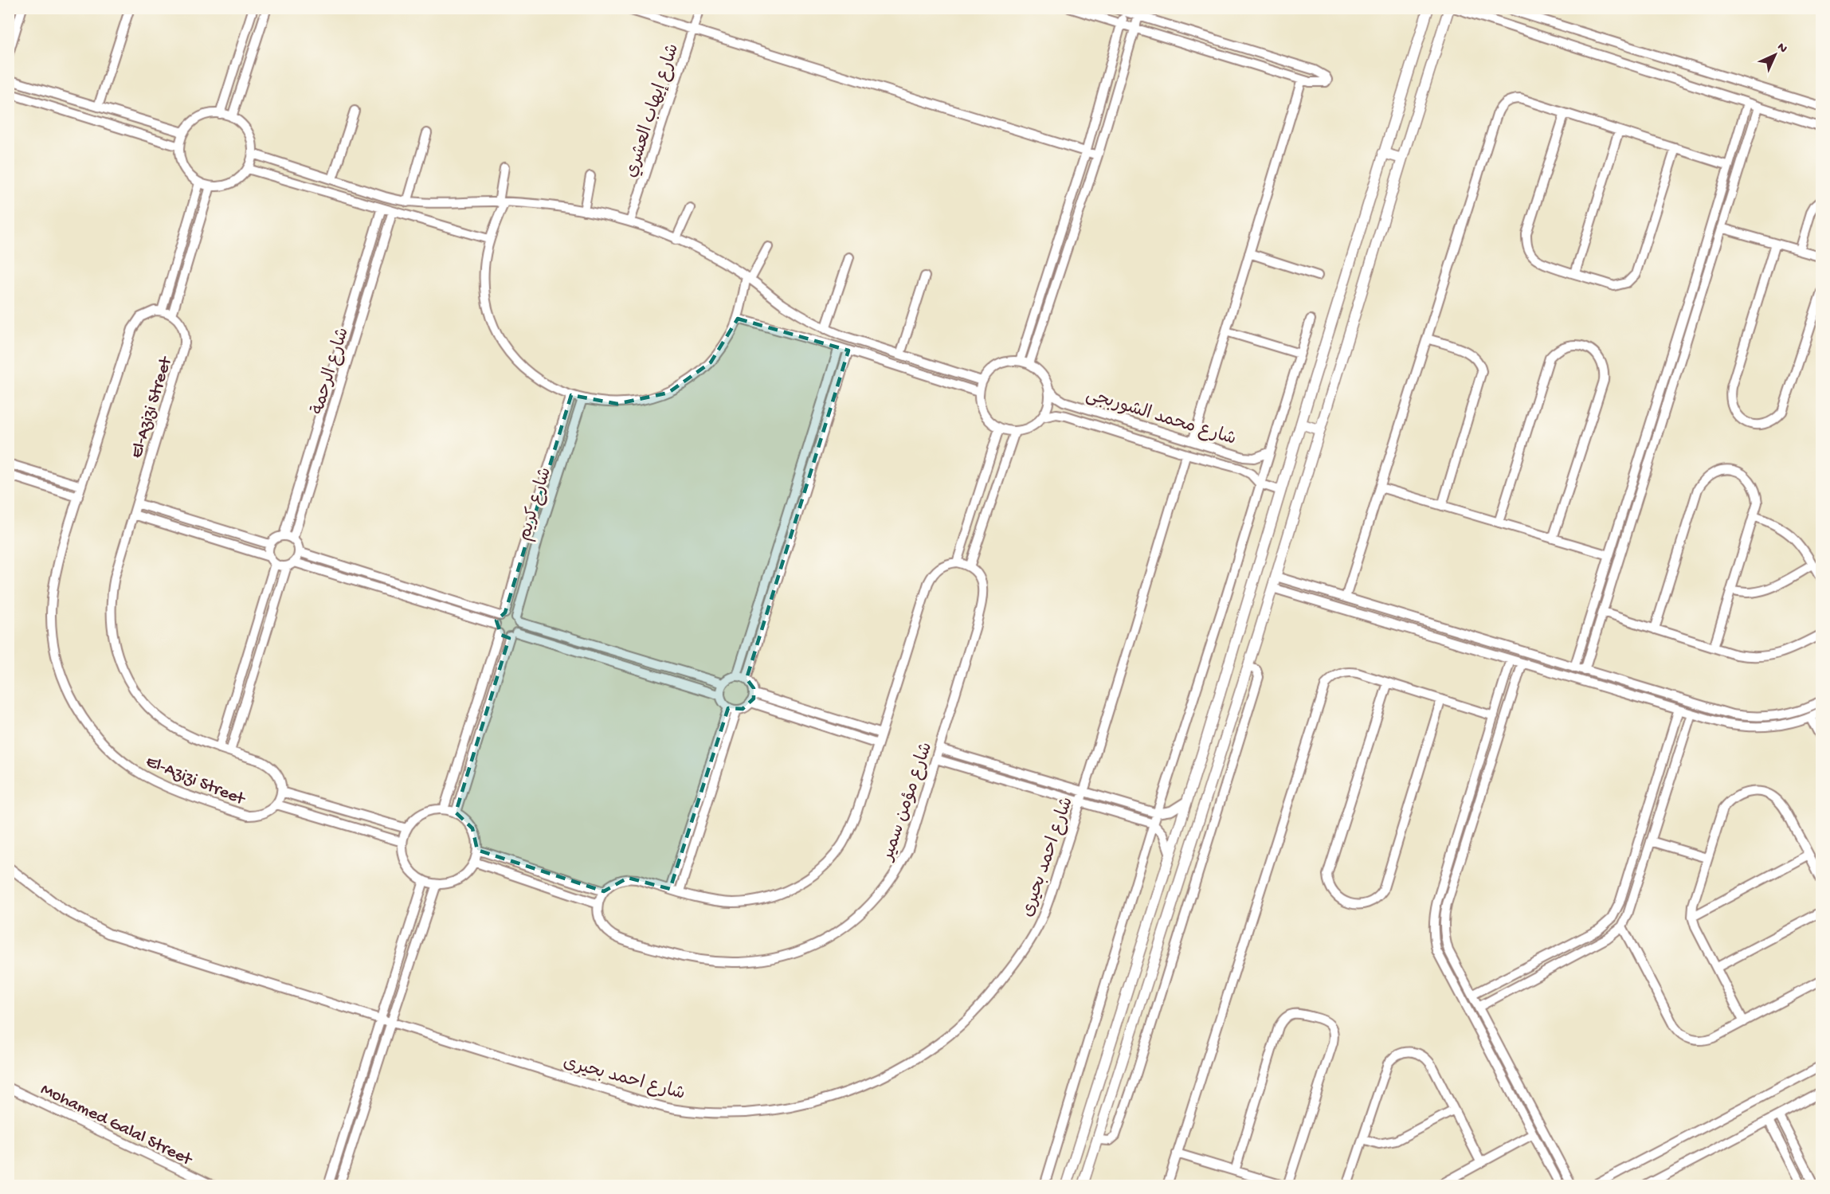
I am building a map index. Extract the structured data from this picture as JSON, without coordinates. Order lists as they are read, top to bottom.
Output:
{
  "streets": {
    "street": [
      "شارع إيهاب العشري",
      "شارع الرحمة",
      "El-Azizi Street",
      "شارع محمد الشوربجى",
      "شارع كريم",
      "شارع مؤمن سمير",
      "شارع احمد بحيرى",
      "Mohamed Galal Street"
    ]
  },
  "crossings": [
    ["شارع محمد الشوربجى", "شارع احمد بحيرى"]
  ],
  "north": "top right"
}
